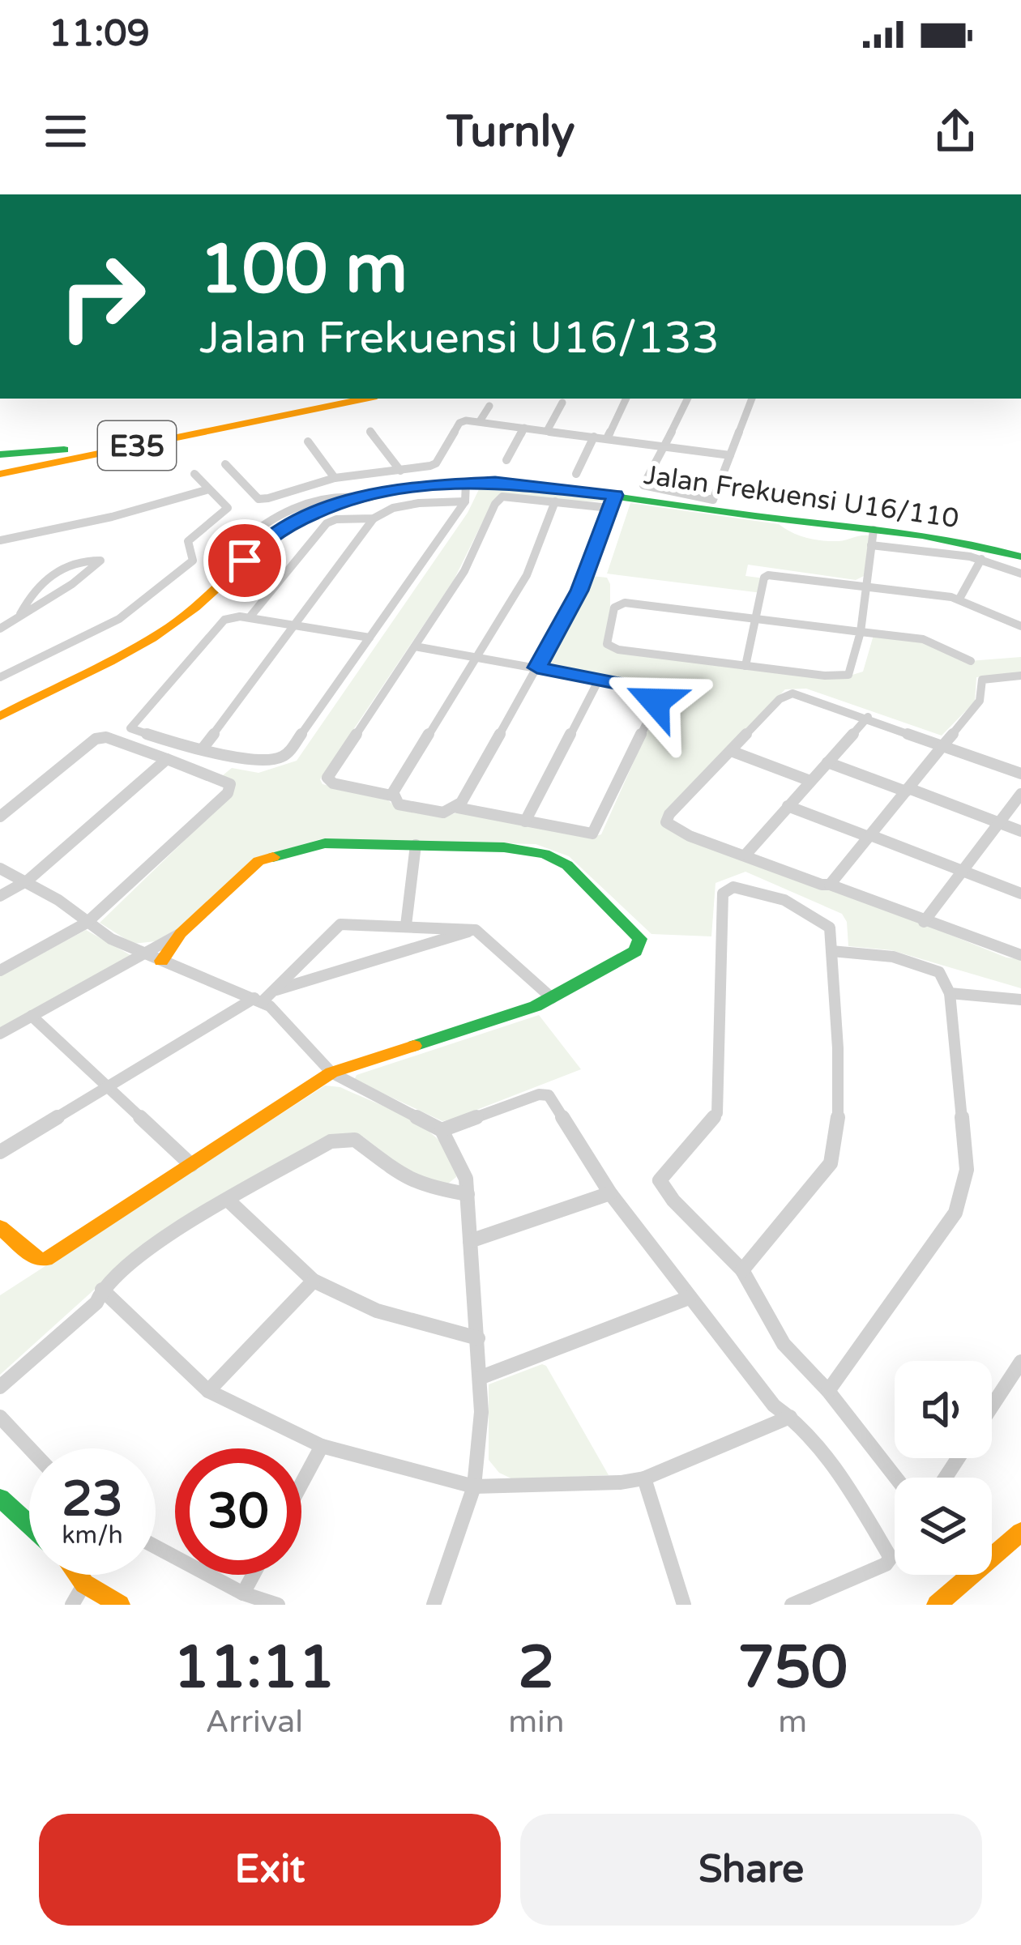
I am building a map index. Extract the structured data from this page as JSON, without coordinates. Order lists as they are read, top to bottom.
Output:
{
  "streets": {
    "main road": ["E35", "Jalan Frekuensi U16/110"]
  },
  "page": {
    "status": "11:09",
    "header": "Turnly",
    "turn": ["100 m", "Jalan Frekuensi U16/133"],
    "speed": "23 km/h",
    "limit": "30",
    "eta": [
      "11:11",
      "Arrival",
      "2",
      "min",
      "750",
      "m"
    ],
    "buttons": ["Exit", "Share"]
  }
}
